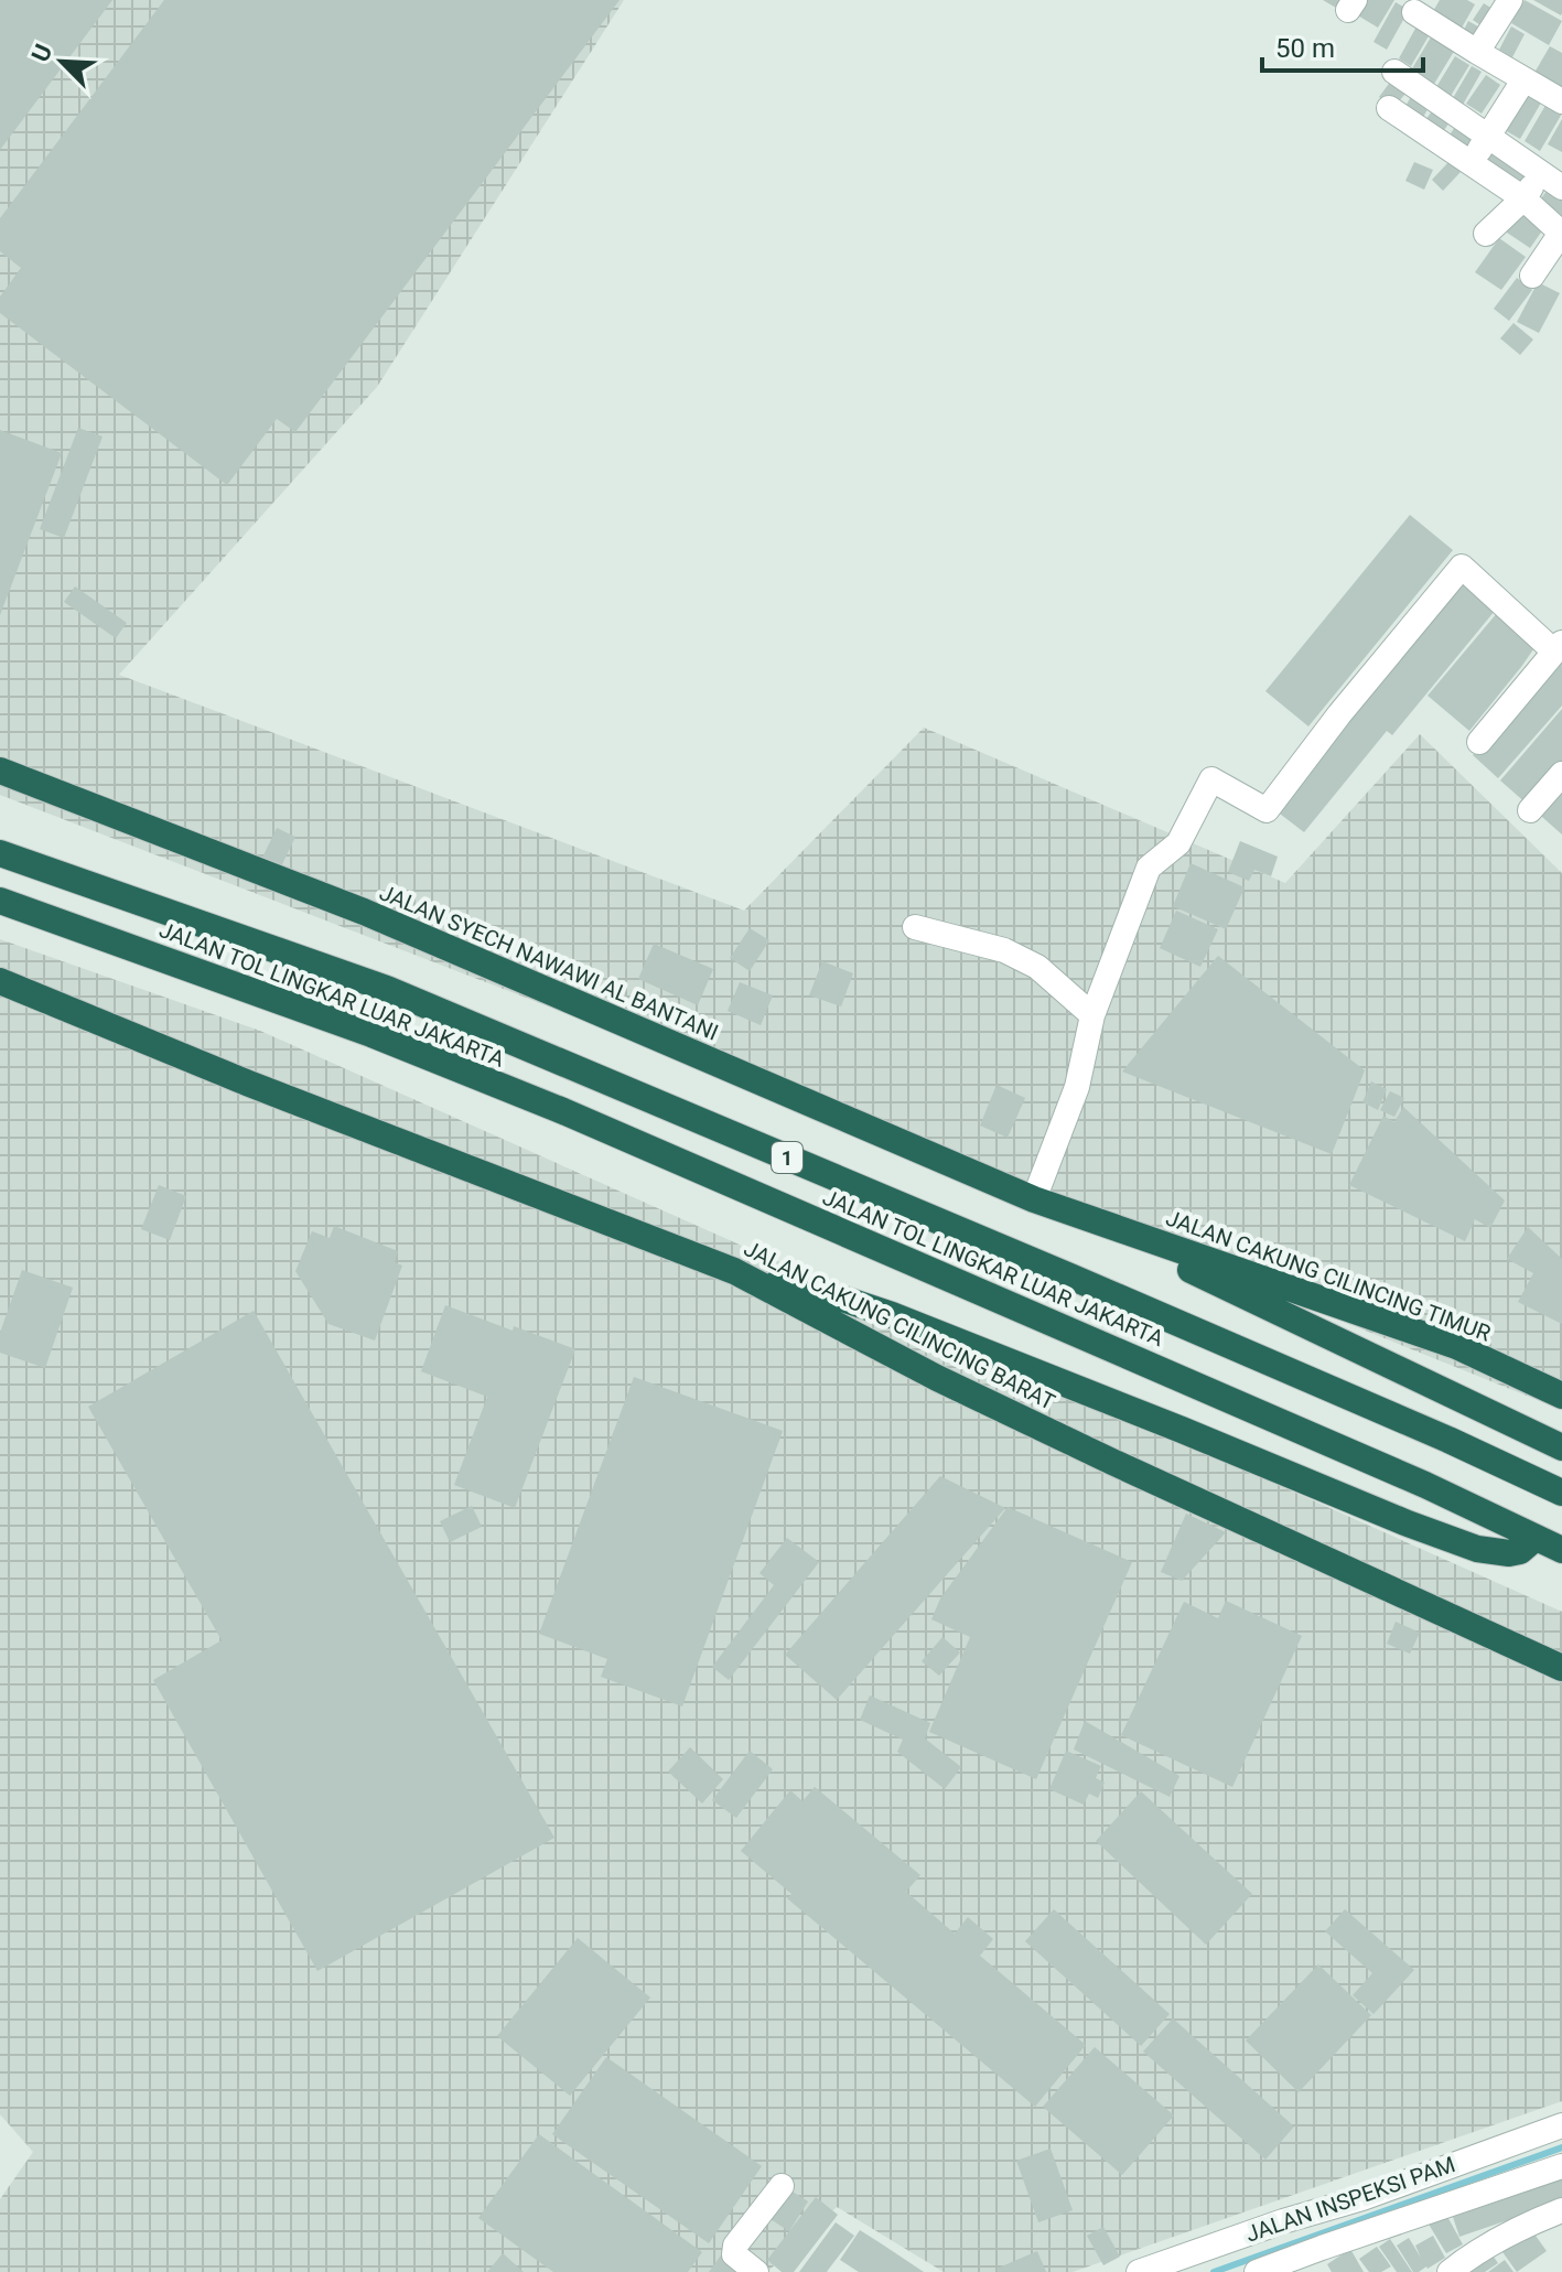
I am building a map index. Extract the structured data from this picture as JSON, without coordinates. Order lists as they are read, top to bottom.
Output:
{
  "streets": {
    "highway": [
      "JALAN SYECH NAWAWI AL BANTANI",
      "JALAN TOL LINGKAR LUAR JAKARTA",
      "1",
      "JALAN CAKUNG CILINCING TIMUR",
      "JALAN CAKUNG CILINCING BARAT"
    ],
    "street": ["JALAN INSPEKSI PAM"]
  },
  "crossings": [
    ["JALAN SYECH NAWAWI AL BANTANI", "JALAN CAKUNG CILINCING TIMUR"]
  ],
  "scale_bar": "50 m",
  "north": "top left"
}
